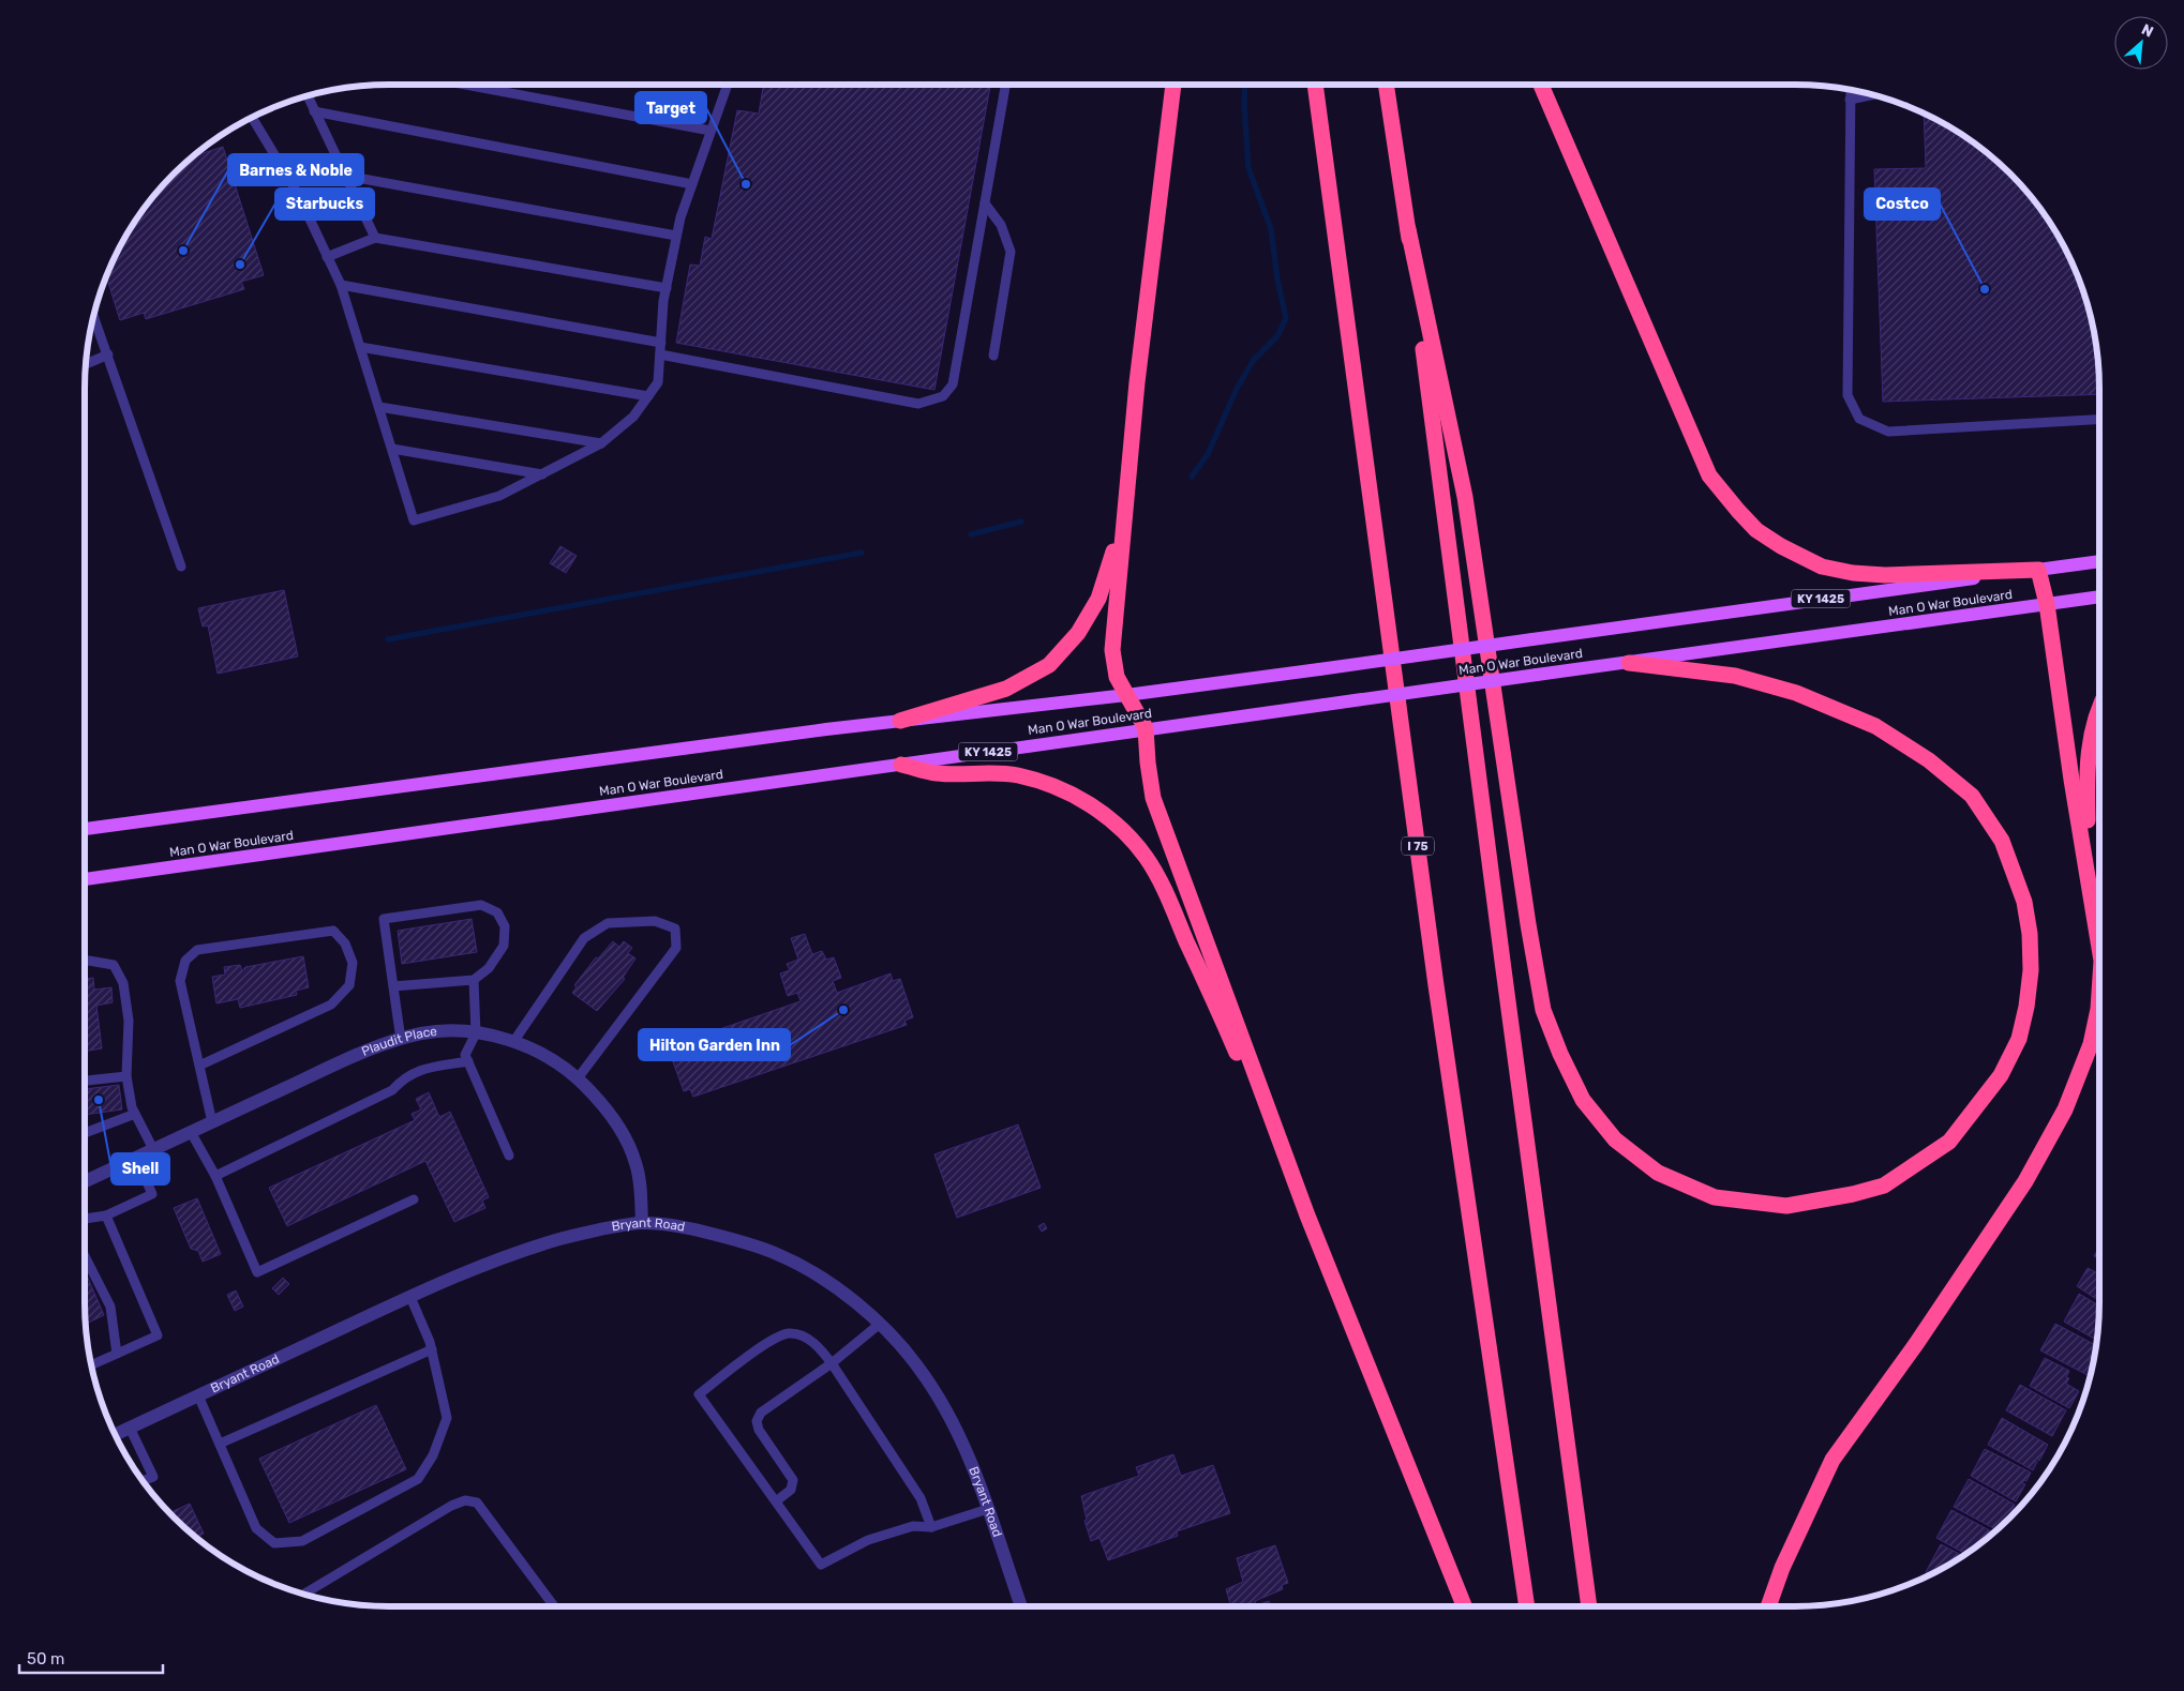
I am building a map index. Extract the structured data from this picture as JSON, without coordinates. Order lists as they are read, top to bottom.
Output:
{
  "streets": {
    "highway": ["I 75"],
    "main road": ["KY 1425", "Man O War Boulevard"],
    "street": ["Plaudit Place", "Bryant Road"]
  },
  "crossings": [
    ["Plaudit Place", "Bryant Road"]
  ],
  "places": [
    "Target",
    "Barnes & Noble",
    "Starbucks",
    "Costco",
    "Hilton Garden Inn",
    "Shell"
  ],
  "scale_bar": "50 m",
  "north": "top right"
}
